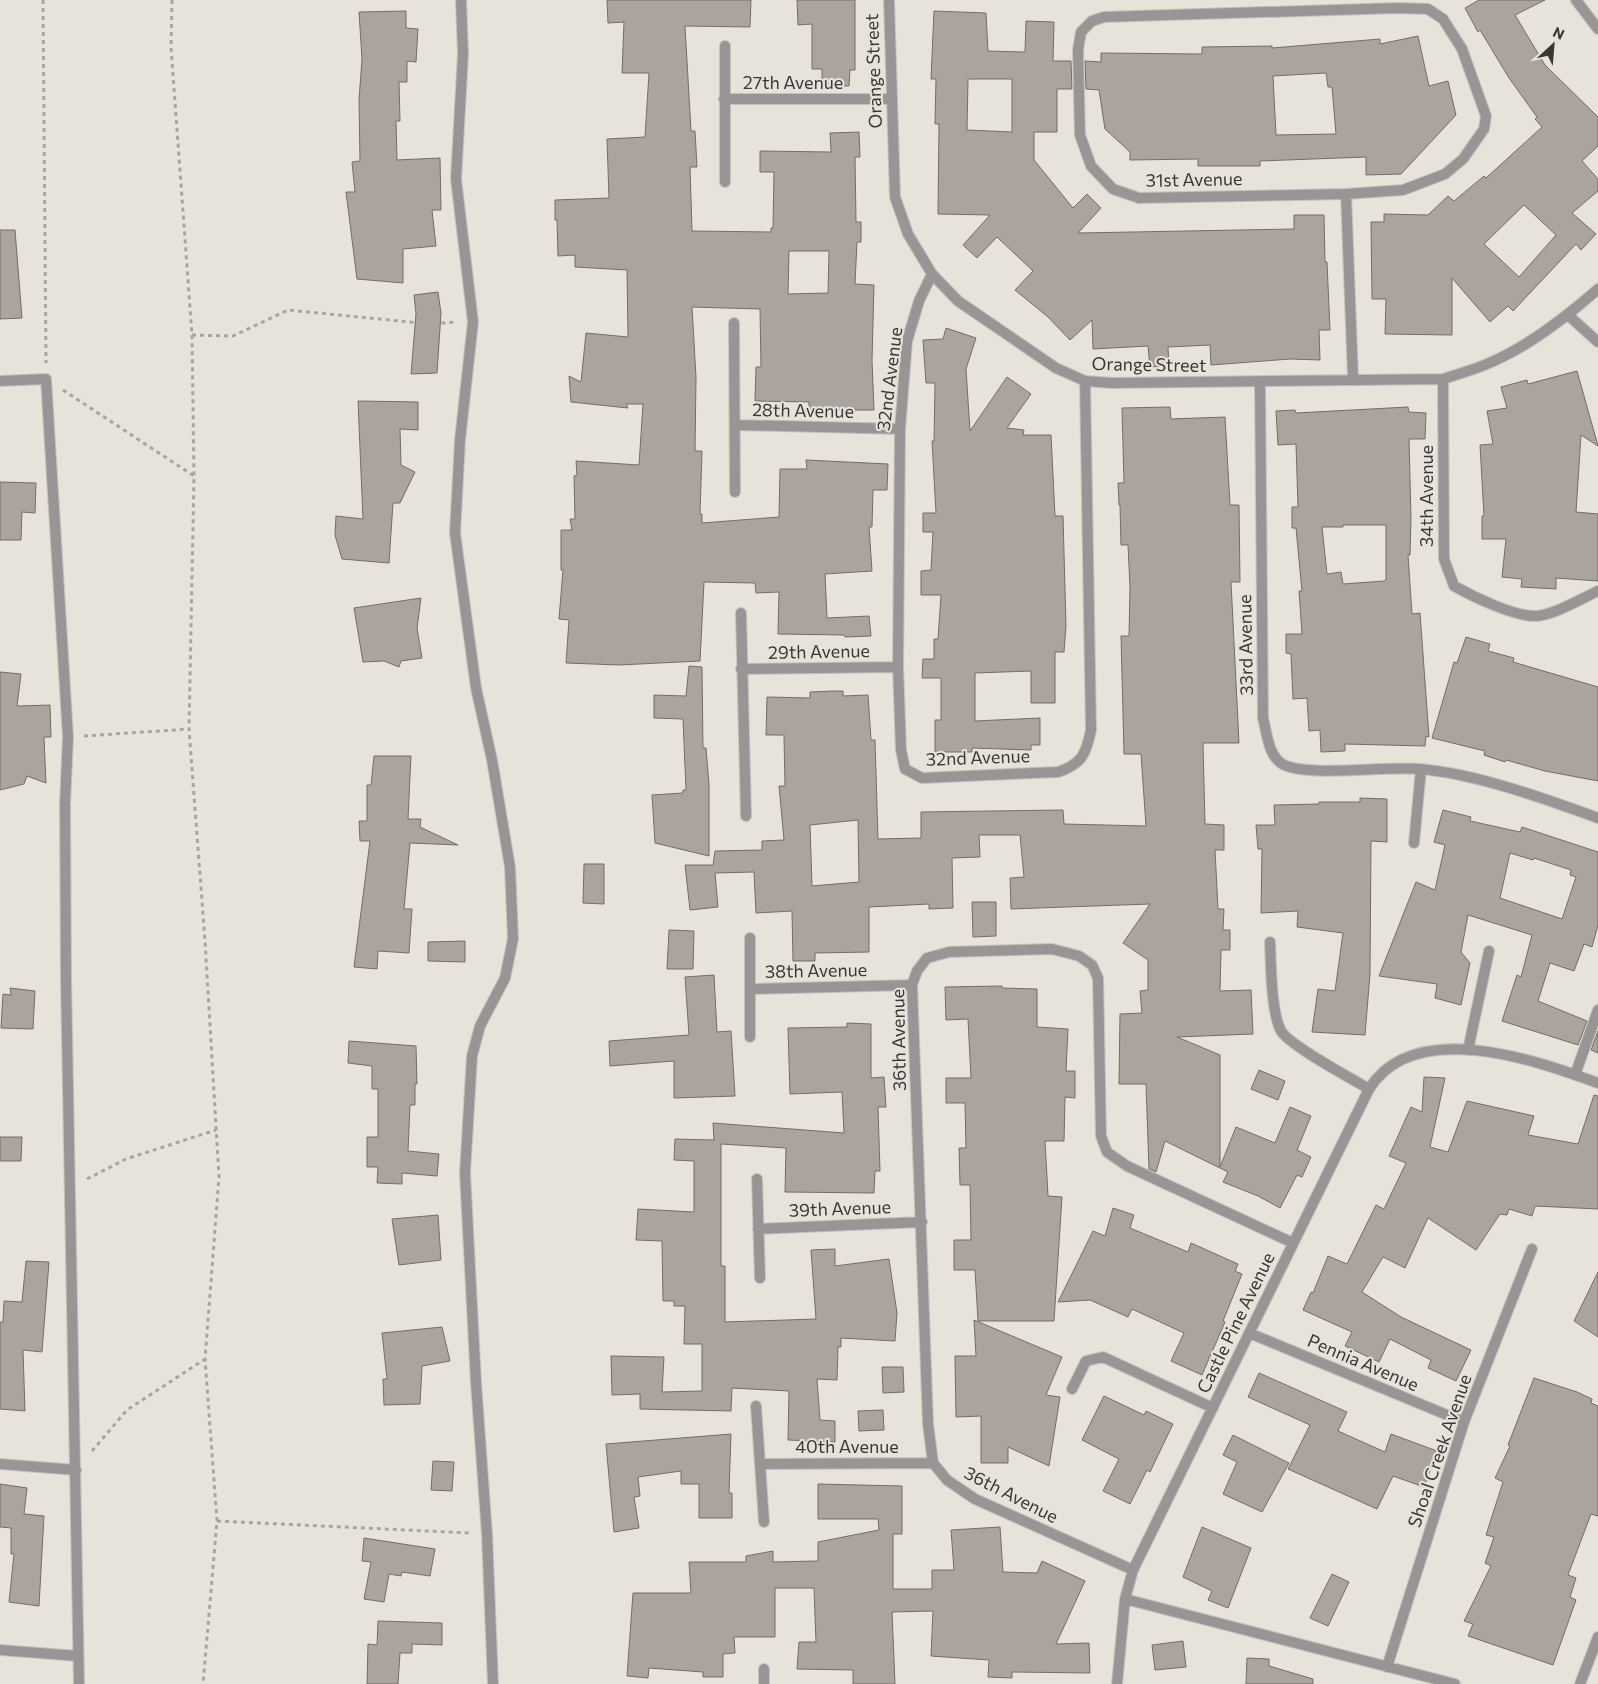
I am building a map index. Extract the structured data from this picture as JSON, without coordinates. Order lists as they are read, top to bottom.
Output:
{
  "streets": {
    "street": [
      "Orange Street",
      "27th Avenue",
      "31st Avenue",
      "32nd Avenue",
      "28th Avenue",
      "34th Avenue",
      "33rd Avenue",
      "29th Avenue",
      "38th Avenue",
      "36th Avenue",
      "39th Avenue",
      "Castle Pine Avenue",
      "Pennia Avenue",
      "40th Avenue",
      "Shoal Creek Avenue"
    ]
  },
  "crossings": [
    ["Orange Street", "27th Avenue"],
    ["Orange Street", "32nd Avenue"],
    ["Orange Street", "34th Avenue"],
    ["Orange Street", "33rd Avenue"],
    ["32nd Avenue", "28th Avenue"],
    ["32nd Avenue", "29th Avenue"],
    ["38th Avenue", "36th Avenue"],
    ["36th Avenue", "39th Avenue"],
    ["36th Avenue", "Castle Pine Avenue"],
    ["36th Avenue", "40th Avenue"],
    ["Castle Pine Avenue", "Pennia Avenue"],
    ["Pennia Avenue", "Shoal Creek Avenue"]
  ],
  "north": "top right"
}
